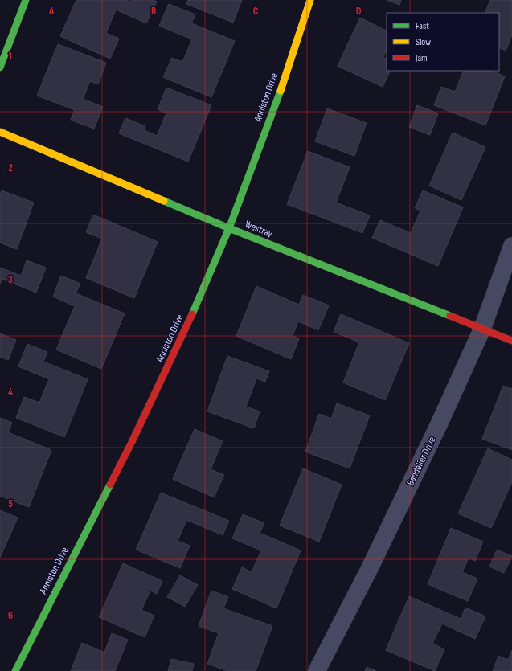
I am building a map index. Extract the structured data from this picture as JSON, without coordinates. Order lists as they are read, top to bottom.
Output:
{
  "streets": {
    "street": ["Anniston Drive", "Westray", "Bandelier Drive"]
  },
  "crossings": [
    ["Anniston Drive", "Westray"],
    ["Westray", "Bandelier Drive"]
  ],
  "legend": ["Fast", "Slow", "Jam"],
  "grid": {
    "columns": [
      "A",
      "B",
      "C",
      "D"
    ],
    "rows": [
      "1",
      "2",
      "3",
      "4",
      "5",
      "6"
    ]
  }
}
